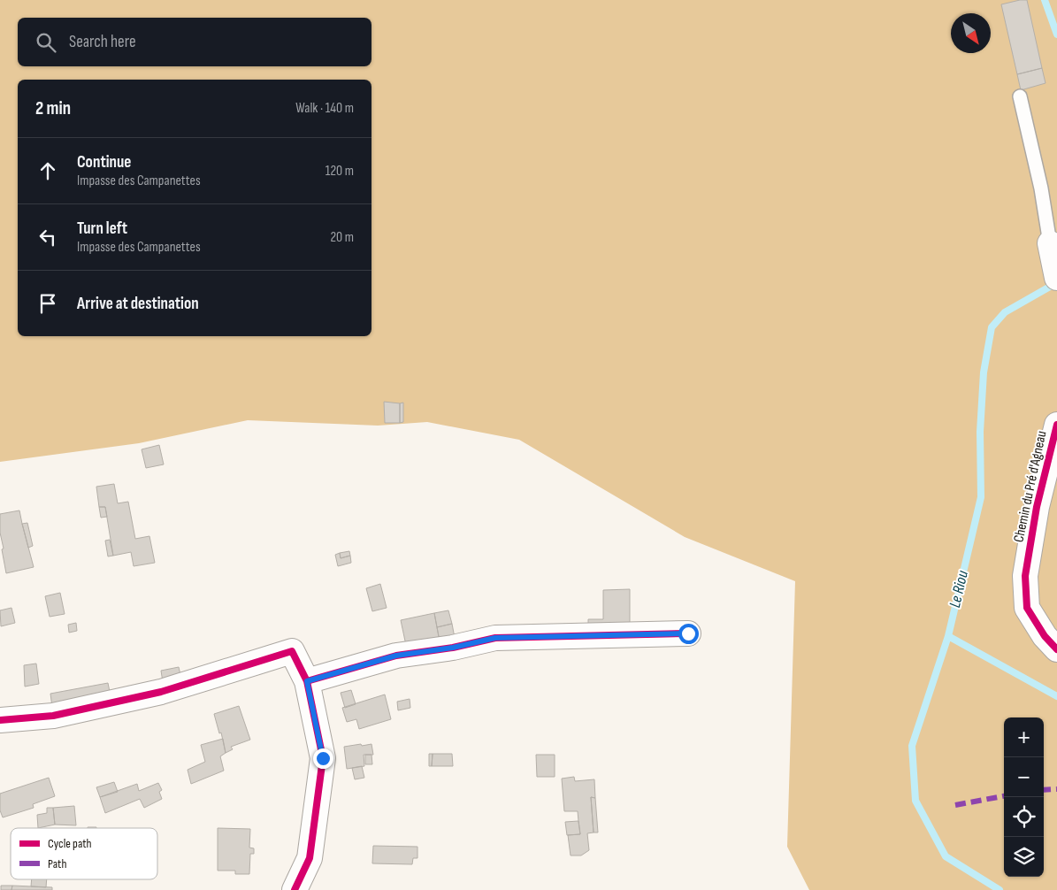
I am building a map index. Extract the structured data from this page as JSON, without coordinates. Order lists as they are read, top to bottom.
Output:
{
  "streets": {
    "street": ["Chemin du Pré d'Agneau"]
  },
  "water": ["Le Riou"],
  "legend": ["Cycle path", "Path"],
  "north": "bottom right",
  "page": {
    "search": "Search here",
    "heading": ["2 min", "Walk · 140 m"],
    "list": [
      ["Continue", "Impasse des Campanettes", "120 m"],
      ["Turn left", "Impasse des Campanettes", "20 m"],
      "Arrive at destination"
    ],
    "map_buttons": ["+", "−"]
  }
}
